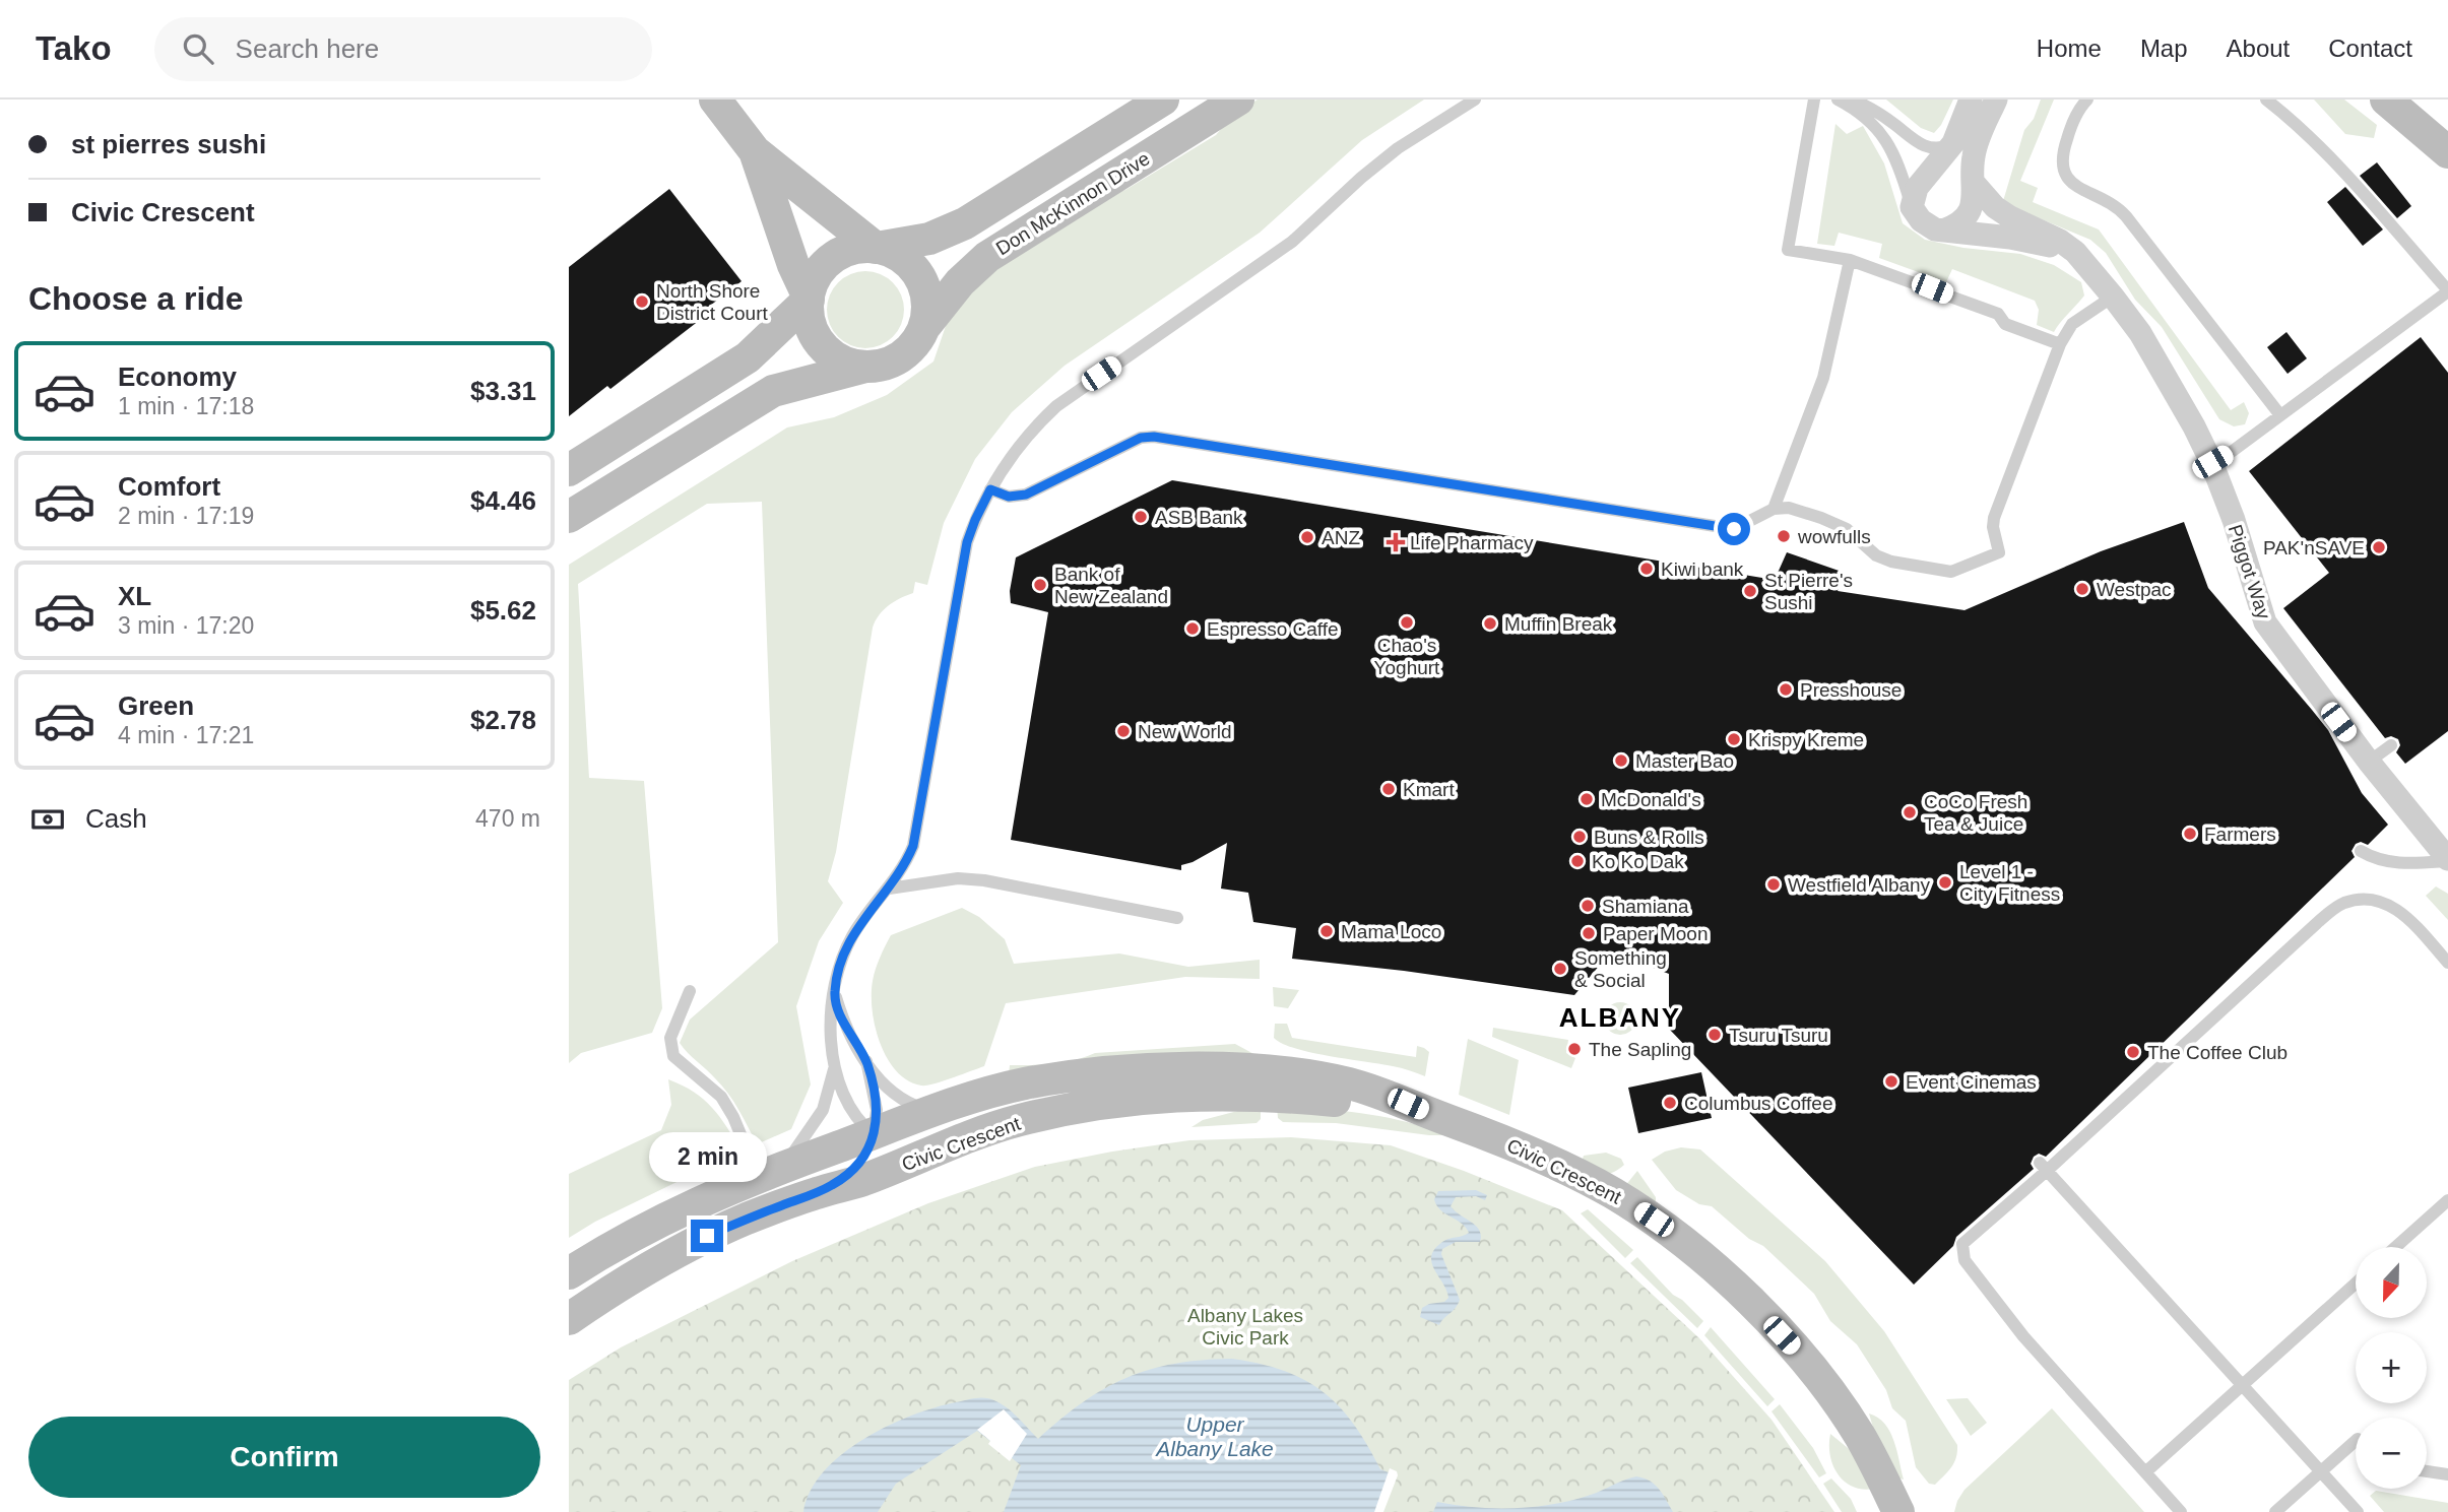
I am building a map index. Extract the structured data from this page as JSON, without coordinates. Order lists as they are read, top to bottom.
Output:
{
  "streets": {
    "street": ["Don McKinnon Drive", "Piggot Way", "Civic Crescent"]
  },
  "districts": ["ALBANY"],
  "water": ["Upper Albany Lake"],
  "parks": ["Albany Lakes Civic Park"],
  "places": {
    "other": [
      "North Shore District Court",
      "ASB Bank",
      "wowfulls",
      "ANZ",
      "PAK'nSAVE",
      "Kiwi bank",
      "Bank of New Zealand",
      "Westpac",
      "St Pierre's Sushi",
      "Chao's Yoghurt",
      "Muffin Break",
      "Espresso Caffe",
      "Presshouse",
      "New World",
      "Krispy Kreme",
      "Master Bao",
      "Kmart",
      "McDonald's",
      "CoCo Fresh Tea & Juice",
      "Farmers",
      "Buns & Rolls",
      "Ko Ko Dak",
      "Level 1 - City Fitness",
      "Westfield Albany",
      "Shamiana",
      "Mama Loco",
      "Paper Moon",
      "Something & Social",
      "Tsuru Tsuru",
      "The Sapling",
      "The Coffee Club",
      "Event Cinemas",
      "Columbus Coffee"
    ],
    "health": ["Life Pharmacy"]
  },
  "north": "bottom",
  "page": {
    "header": "Tako",
    "search": "Search here",
    "nav": [
      "Home",
      "Map",
      "About",
      "Contact"
    ],
    "banner": ["st pierres sushi", "Civic Crescent"],
    "heading": "Choose a ride",
    "list": [
      {
        "name": "Economy",
        "note": "1 min · 17:18",
        "value": "$3.31"
      },
      {
        "name": "Comfort",
        "note": "2 min · 17:19",
        "value": "$4.46"
      },
      {
        "name": "XL",
        "note": "3 min · 17:20",
        "value": "$5.62"
      },
      {
        "name": "Green",
        "note": "4 min · 17:21",
        "value": "$2.78"
      }
    ],
    "pay": ["Cash", "470 m"],
    "bubble": "2 min",
    "map_buttons": ["+", "−"],
    "buttons": "Confirm"
  }
}
